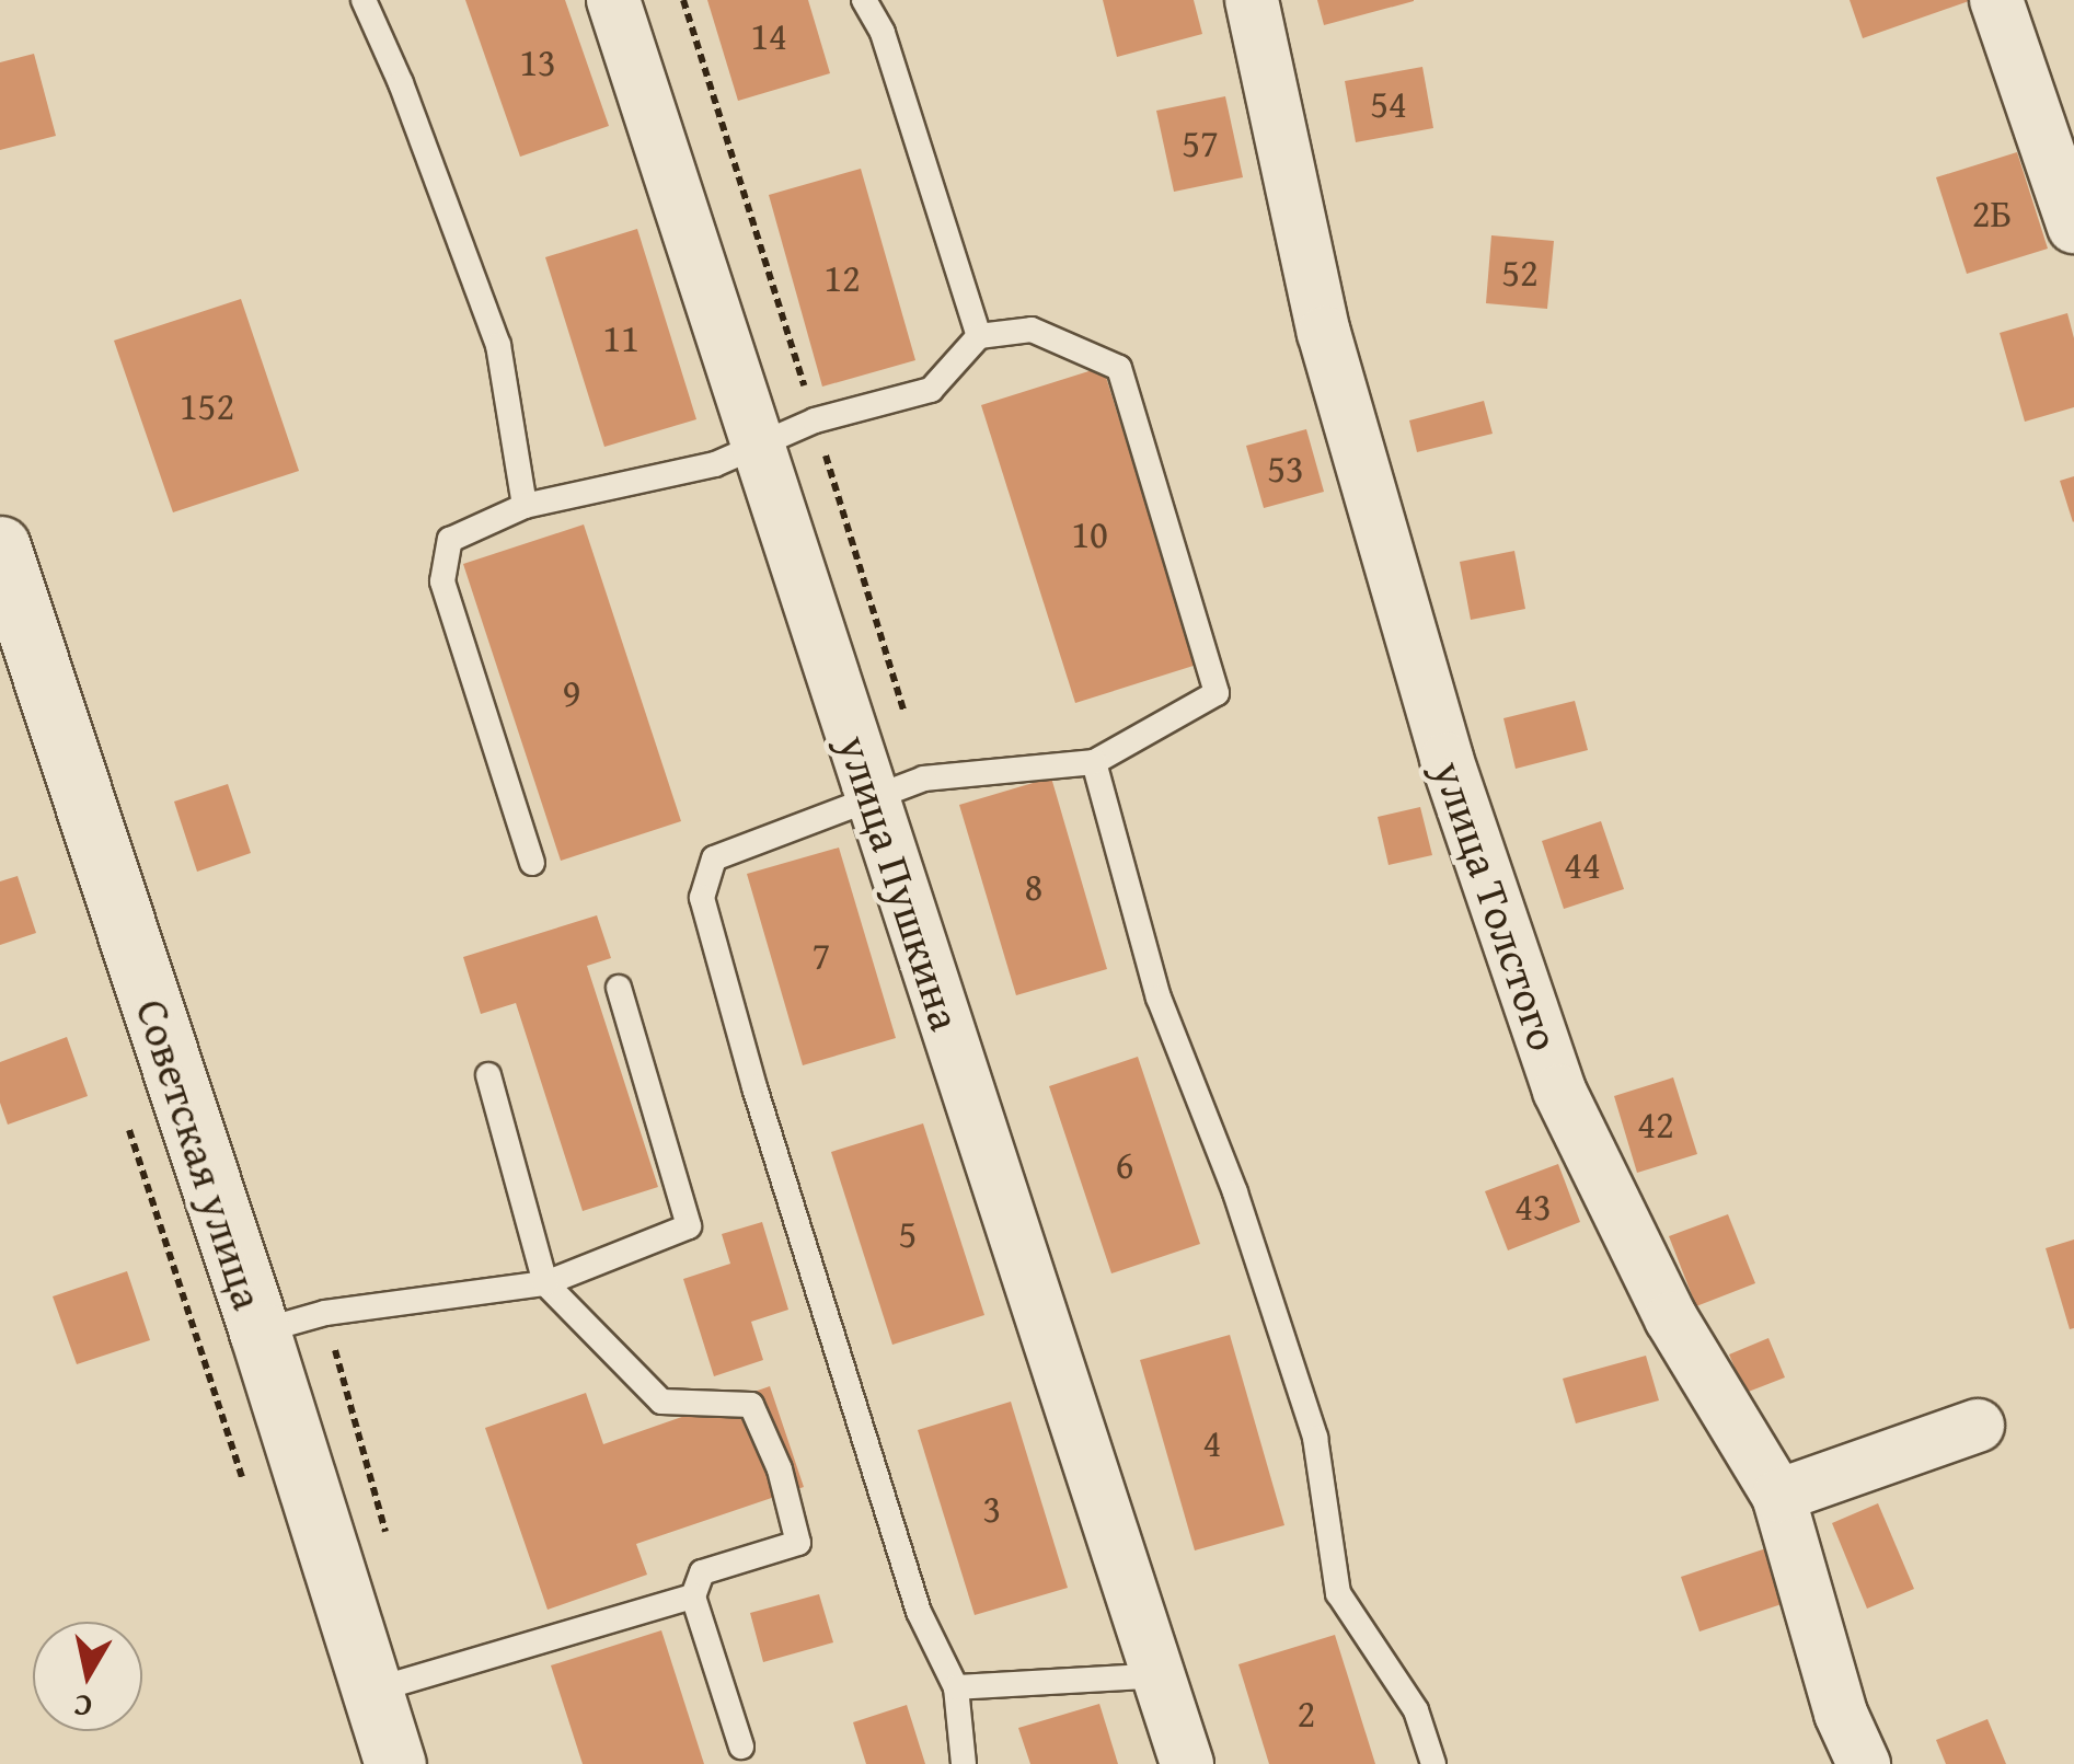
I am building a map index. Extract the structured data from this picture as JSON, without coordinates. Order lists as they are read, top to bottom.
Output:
{
  "streets": {
    "main road": ["Советская улица"],
    "street": ["улица Пушкина", "улица Толстого"]
  },
  "house_numbers": [
    "14",
    "13",
    "54",
    "57",
    "2Б",
    "52",
    "12",
    "11",
    "152",
    "53",
    "10",
    "9",
    "44",
    "8",
    "7",
    "42",
    "6",
    "43",
    "5",
    "4",
    "3",
    "2"
  ],
  "north": "bottom"
}
